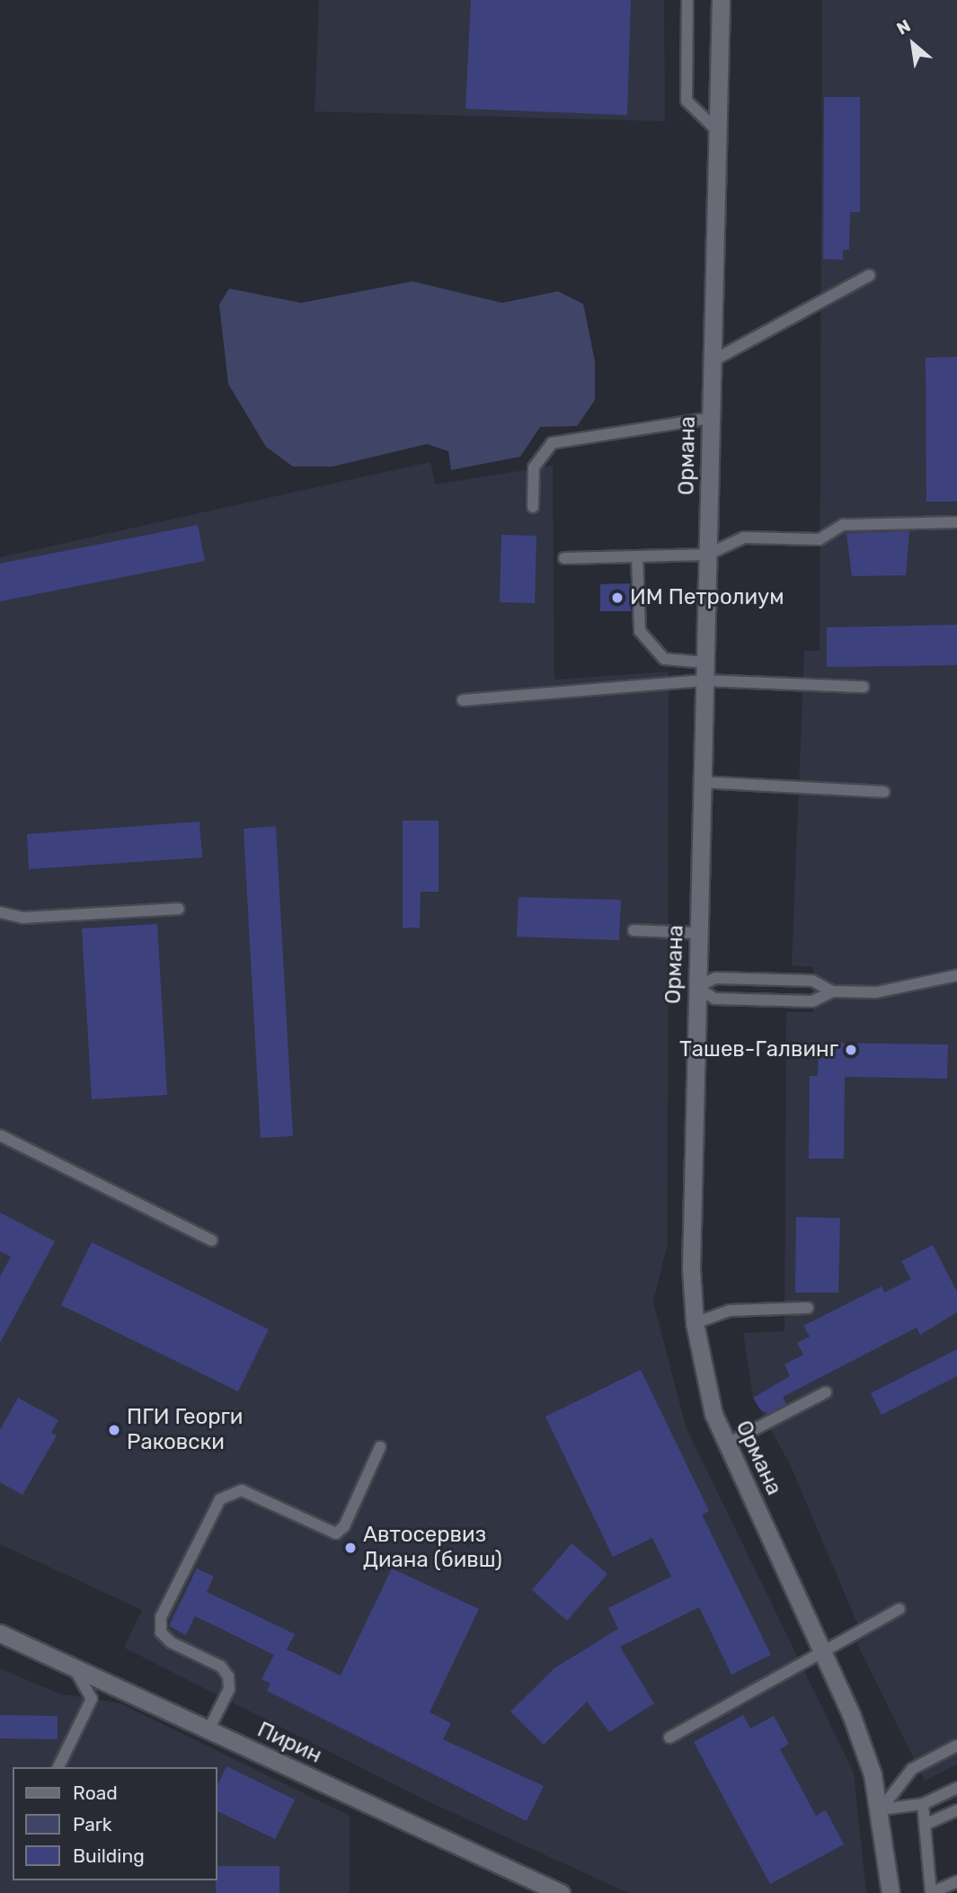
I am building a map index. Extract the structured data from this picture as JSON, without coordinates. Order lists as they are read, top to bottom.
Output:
{
  "streets": {
    "street": ["Ормана", "Пирин"]
  },
  "places": [
    "ИМ Петролиум",
    "Ташев-Галвинг",
    "ПГИ Георги Раковски",
    "Автосервиз Диана (бивш)"
  ],
  "legend": ["Road", "Park", "Building"],
  "north": "top left"
}
